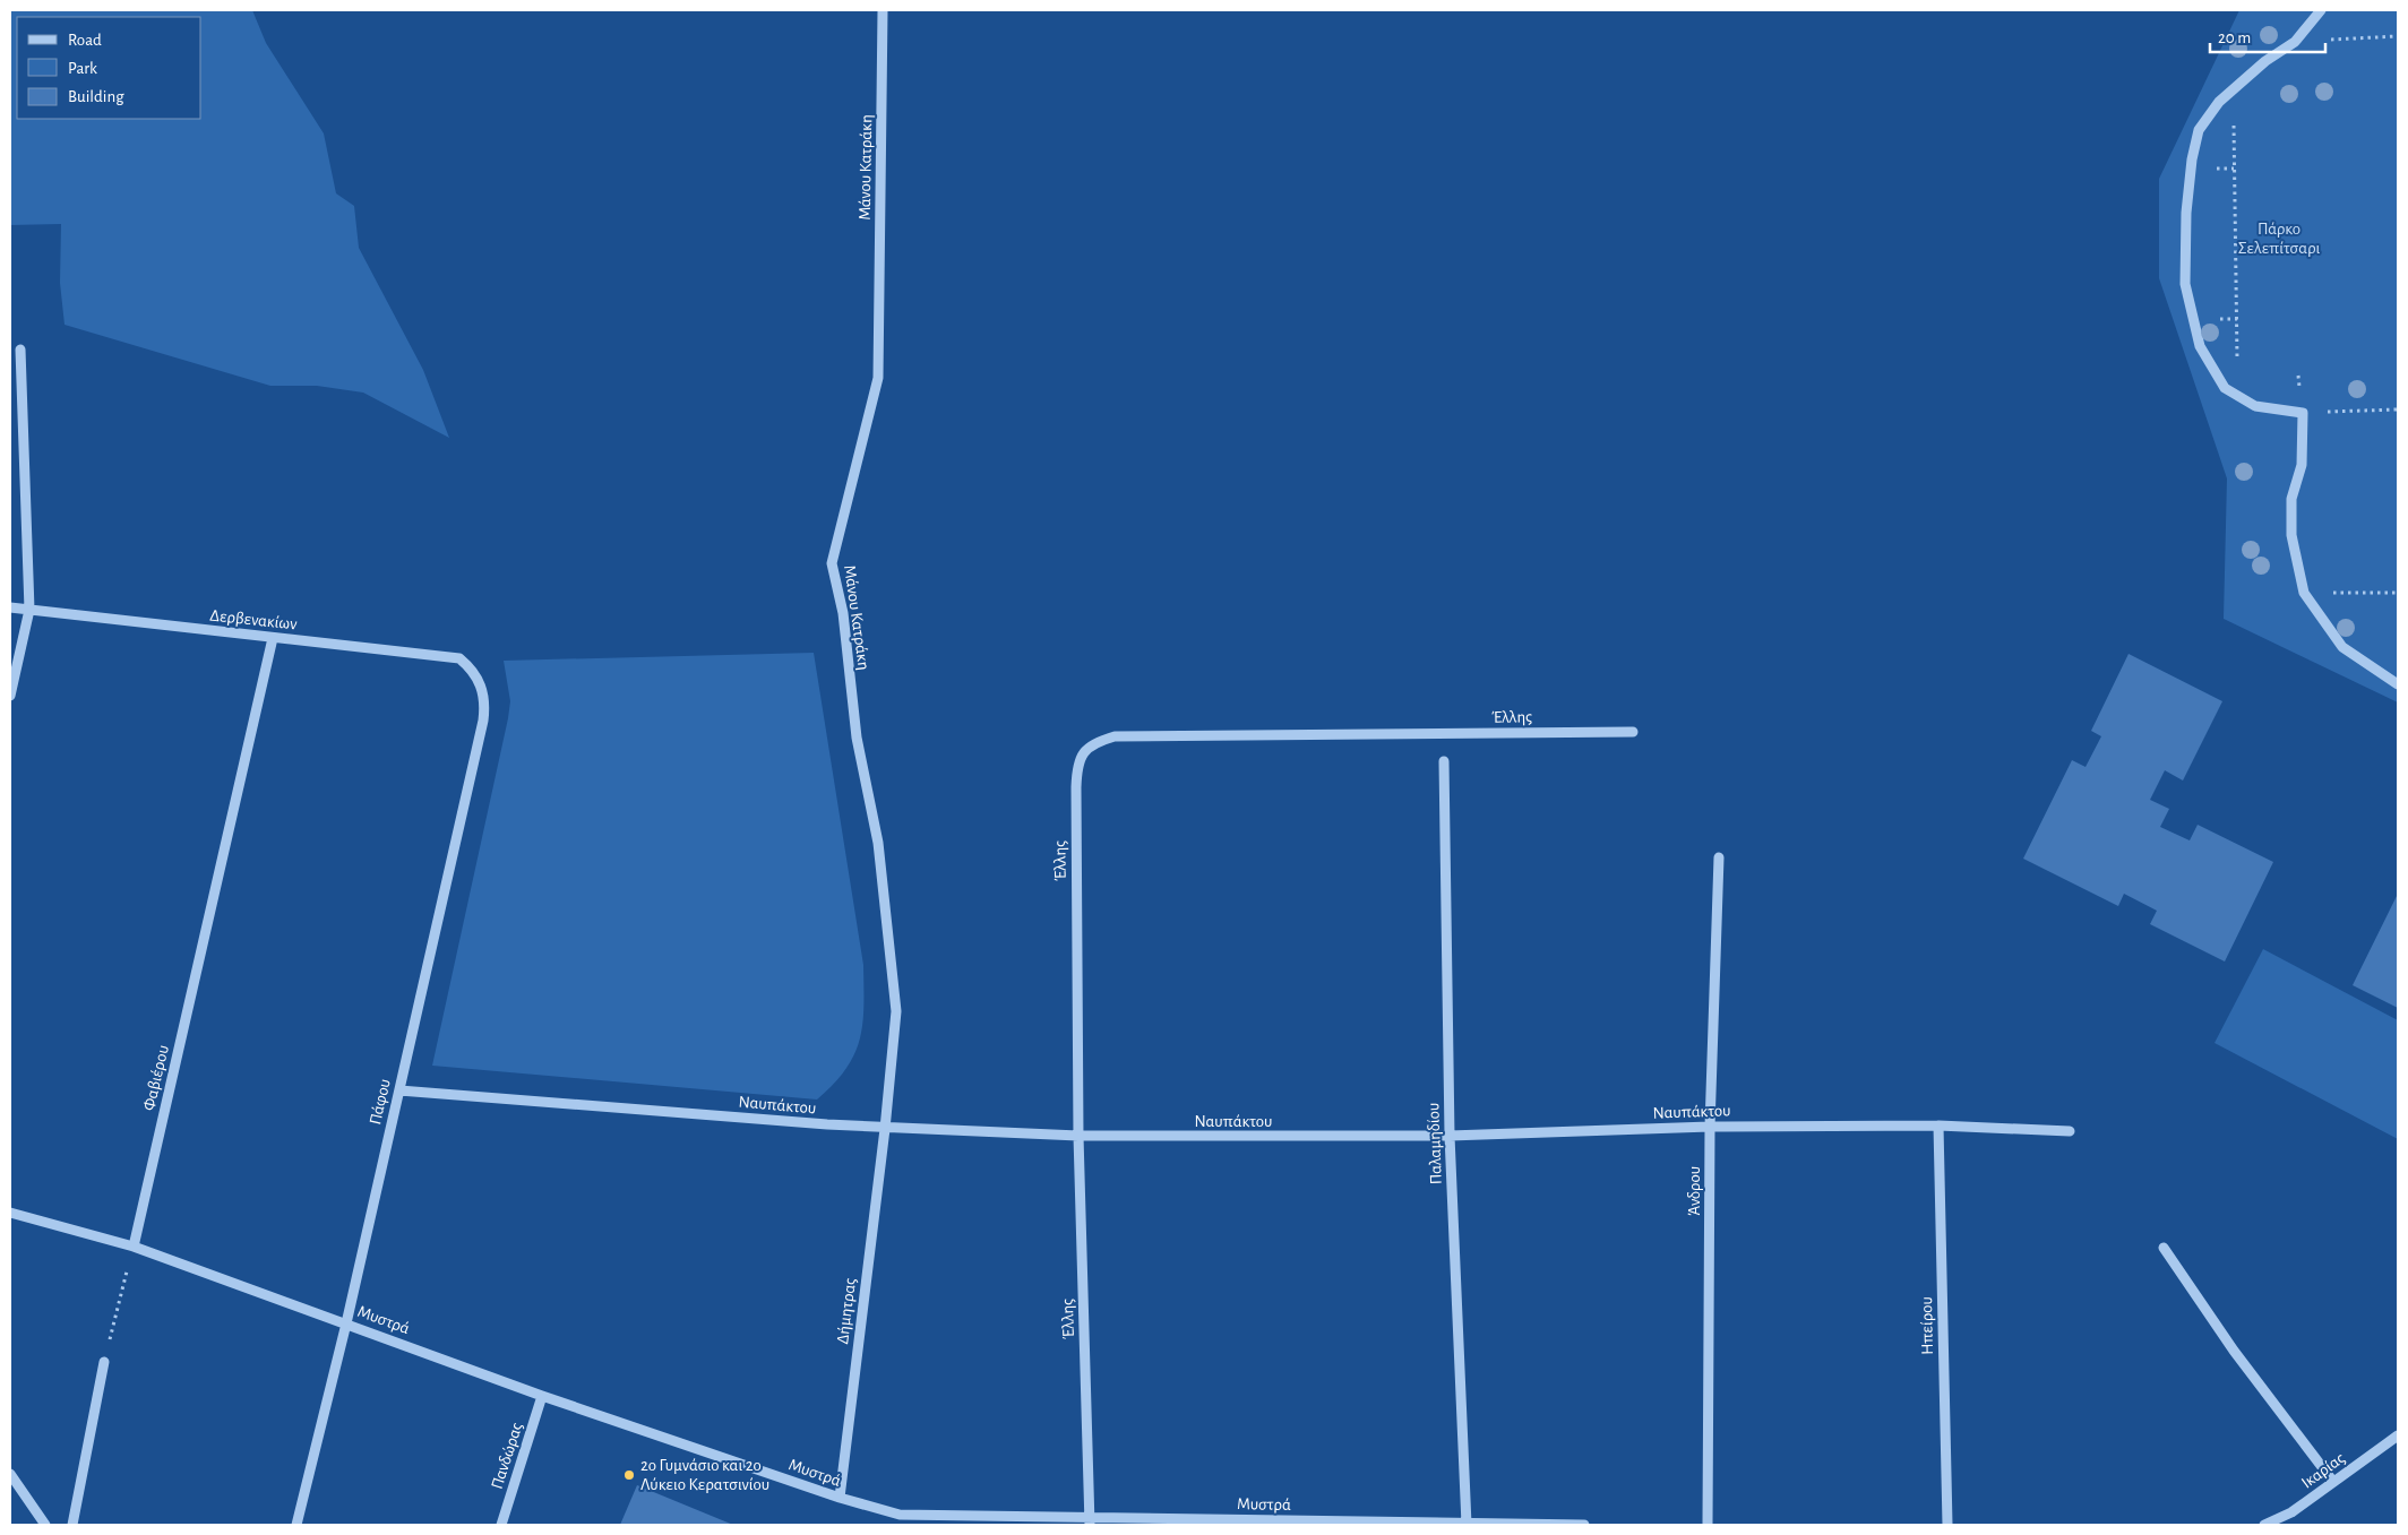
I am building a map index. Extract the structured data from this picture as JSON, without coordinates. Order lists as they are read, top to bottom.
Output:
{
  "streets": {
    "street": [
      "Μάνου Κατράκη",
      "Δερβενακίων",
      "Έλλης",
      "Φαβιέρου",
      "Πάφου",
      "Ναυπάκτου",
      "Παλαμηδίου",
      "Άνδρου",
      "Δήμητρας",
      "Μυστρά",
      "Ηπείρου",
      "Πανδώρας",
      "Ικαρίας"
    ]
  },
  "crossings": [
    ["Μάνου Κατράκη", "Ναυπάκτου"],
    ["Μάνου Κατράκη", "Δήμητρας"],
    ["Δερβενακίων", "Φαβιέρου"],
    ["Δερβενακίων", "Πάφου"],
    ["Έλλης", "Ναυπάκτου"],
    ["Έλλης", "Μυστρά"],
    ["Φαβιέρου", "Μυστρά"],
    ["Πάφου", "Ναυπάκτου"],
    ["Πάφου", "Μυστρά"],
    ["Ναυπάκτου", "Παλαμηδίου"],
    ["Ναυπάκτου", "Άνδρου"],
    ["Ναυπάκτου", "Δήμητρας"],
    ["Ναυπάκτου", "Ηπείρου"],
    ["Παλαμηδίου", "Μυστρά"],
    ["Δήμητρας", "Μυστρά"],
    ["Μυστρά", "Πανδώρας"]
  ],
  "parks": ["Πάρκο Σελεπίτσαρι"],
  "places": ["2ο Γυμνάσιο και 2ο Λύκειο Κερατσινίου"],
  "legend": ["Road", "Park", "Building"],
  "scale_bar": "20 m"
}
